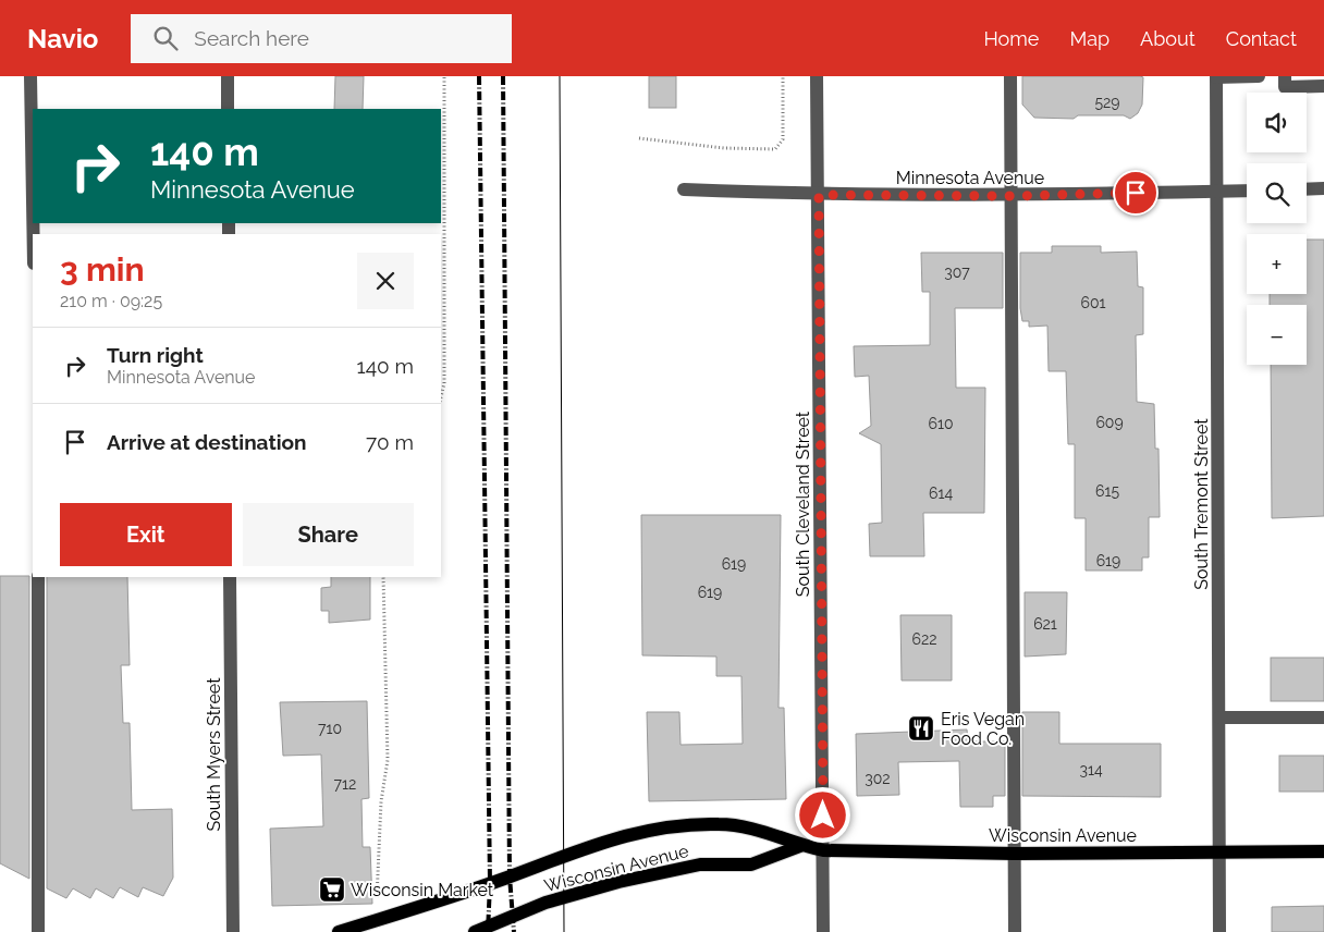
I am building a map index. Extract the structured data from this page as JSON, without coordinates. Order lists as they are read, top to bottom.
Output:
{
  "streets": {
    "main road": ["Wisconsin Avenue"],
    "street": [
      "Minnesota Avenue",
      "South Cleveland Street",
      "South Tremont Street",
      "South Myers Street"
    ]
  },
  "crossings": [
    ["Minnesota Avenue", "South Cleveland Street"],
    ["Minnesota Avenue", "South Tremont Street"],
    ["South Cleveland Street", "Wisconsin Avenue"],
    ["South Tremont Street", "Wisconsin Avenue"]
  ],
  "places": {
    "restaurant": ["Eris Vegan Food Co."],
    "supermarket": ["Wisconsin Market"]
  },
  "house_numbers": [
    "529",
    "307",
    "601",
    "609",
    "610",
    "615",
    "614",
    "619",
    "619",
    "619",
    "621",
    "622",
    "710",
    "314",
    "302",
    "712"
  ],
  "page": {
    "header": "Navio",
    "search": "Search here",
    "nav": [
      "Home",
      "Map",
      "About",
      "Contact"
    ],
    "map_buttons": ["+", "−"],
    "turn": ["140 m", "Minnesota Avenue"],
    "heading": ["3 min", "210 m · 09:25"],
    "list": [
      {
        "name": "Turn right",
        "note": "Minnesota Avenue",
        "value": "140 m"
      },
      {
        "name": "Arrive at destination",
        "value": "70 m"
      }
    ],
    "buttons": ["Exit", "Share"]
  }
}
